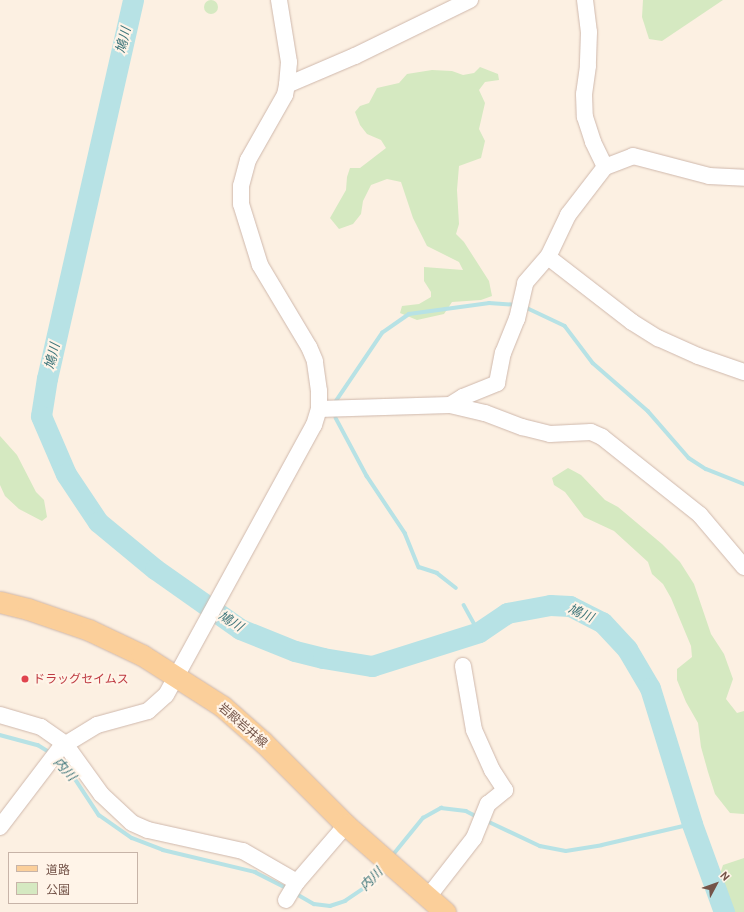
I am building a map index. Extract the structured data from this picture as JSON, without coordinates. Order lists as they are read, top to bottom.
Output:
{
  "streets": {
    "main road": ["岩殿岩井線"]
  },
  "water": ["鳩川", "内川"],
  "places": ["ドラッグセイムス"],
  "legend": ["道路", "公園"],
  "north": "top right"
}
